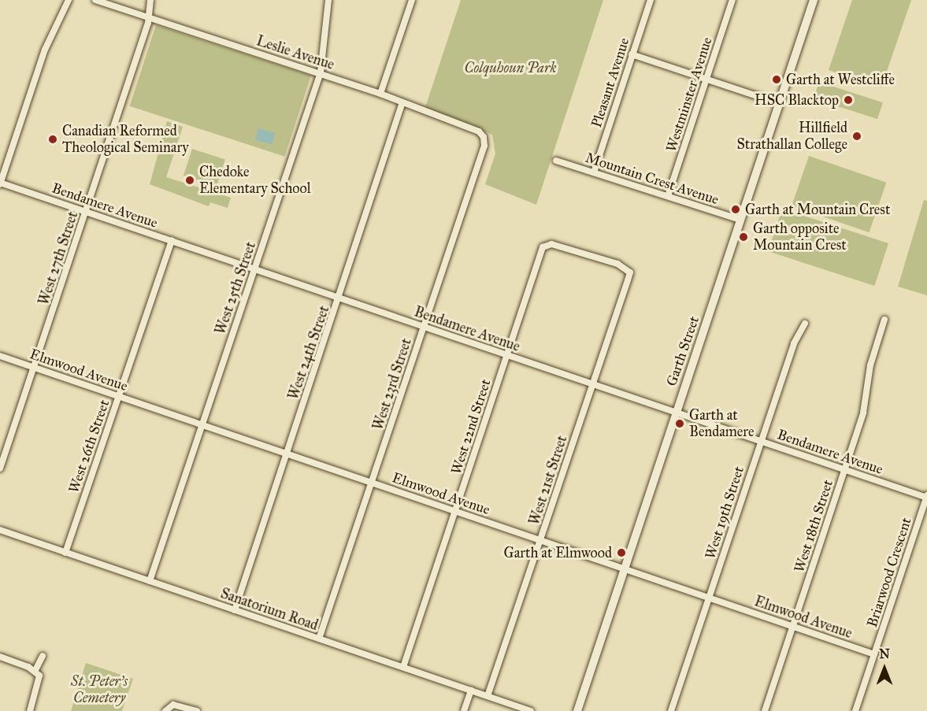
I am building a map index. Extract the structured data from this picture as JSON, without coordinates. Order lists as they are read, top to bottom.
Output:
{
  "streets": {
    "main road": ["Garth Street"],
    "street": [
      "Leslie Avenue",
      "Pleasant Avenue",
      "Westminster Avenue",
      "Mountain Crest Avenue",
      "Bendamere Avenue",
      "West 27th Street",
      "West 25th Street",
      "West 24th Street",
      "Elmwood Avenue",
      "West 23rd Street",
      "West 22nd Street",
      "West 26th Street",
      "West 21st Street",
      "West 19th Street",
      "West 18th Street",
      "Briarwood Crescent",
      "Sanatorium Road"
    ]
  },
  "crossings": [
    ["Leslie Avenue", "West 27th Street"],
    ["Leslie Avenue", "West 25th Street"],
    ["Leslie Avenue", "West 24th Street"],
    ["Leslie Avenue", "West 23rd Street"],
    ["Pleasant Avenue", "Mountain Crest Avenue"],
    ["Westminster Avenue", "Mountain Crest Avenue"],
    ["Mountain Crest Avenue", "Garth Street"],
    ["Bendamere Avenue", "West 27th Street"],
    ["Bendamere Avenue", "West 25th Street"],
    ["Bendamere Avenue", "Garth Street"],
    ["Bendamere Avenue", "West 24th Street"],
    ["Bendamere Avenue", "West 23rd Street"],
    ["Bendamere Avenue", "West 22nd Street"],
    ["Bendamere Avenue", "West 26th Street"],
    ["Bendamere Avenue", "West 21st Street"],
    ["Bendamere Avenue", "West 19th Street"],
    ["Bendamere Avenue", "West 18th Street"],
    ["Bendamere Avenue", "Briarwood Crescent"],
    ["West 27th Street", "Elmwood Avenue"],
    ["West 25th Street", "Elmwood Avenue"],
    ["West 25th Street", "Sanatorium Road"],
    ["Garth Street", "Elmwood Avenue"],
    ["West 24th Street", "Elmwood Avenue"],
    ["West 24th Street", "Sanatorium Road"],
    ["Elmwood Avenue", "West 23rd Street"],
    ["Elmwood Avenue", "West 22nd Street"],
    ["Elmwood Avenue", "West 26th Street"],
    ["Elmwood Avenue", "West 21st Street"],
    ["Elmwood Avenue", "West 19th Street"],
    ["Elmwood Avenue", "West 18th Street"],
    ["Elmwood Avenue", "Briarwood Crescent"],
    ["West 23rd Street", "Sanatorium Road"],
    ["West 22nd Street", "West 21st Street"],
    ["West 22nd Street", "Sanatorium Road"],
    ["West 26th Street", "Sanatorium Road"],
    ["West 21st Street", "Sanatorium Road"]
  ],
  "parks": ["Colquhoun Park", "St. Peter's Cemetery"],
  "places": [
    "Garth at Westcliffe",
    "HSC Blacktop",
    "Hillfield Strathallan College",
    "Canadian Reformed Theological Seminary",
    "Chedoke Elementary School",
    "Garth at Mountain Crest",
    "Garth opposite Mountain Crest",
    "Garth at Bendamere",
    "Garth at Elmwood"
  ],
  "north": "top"
}
